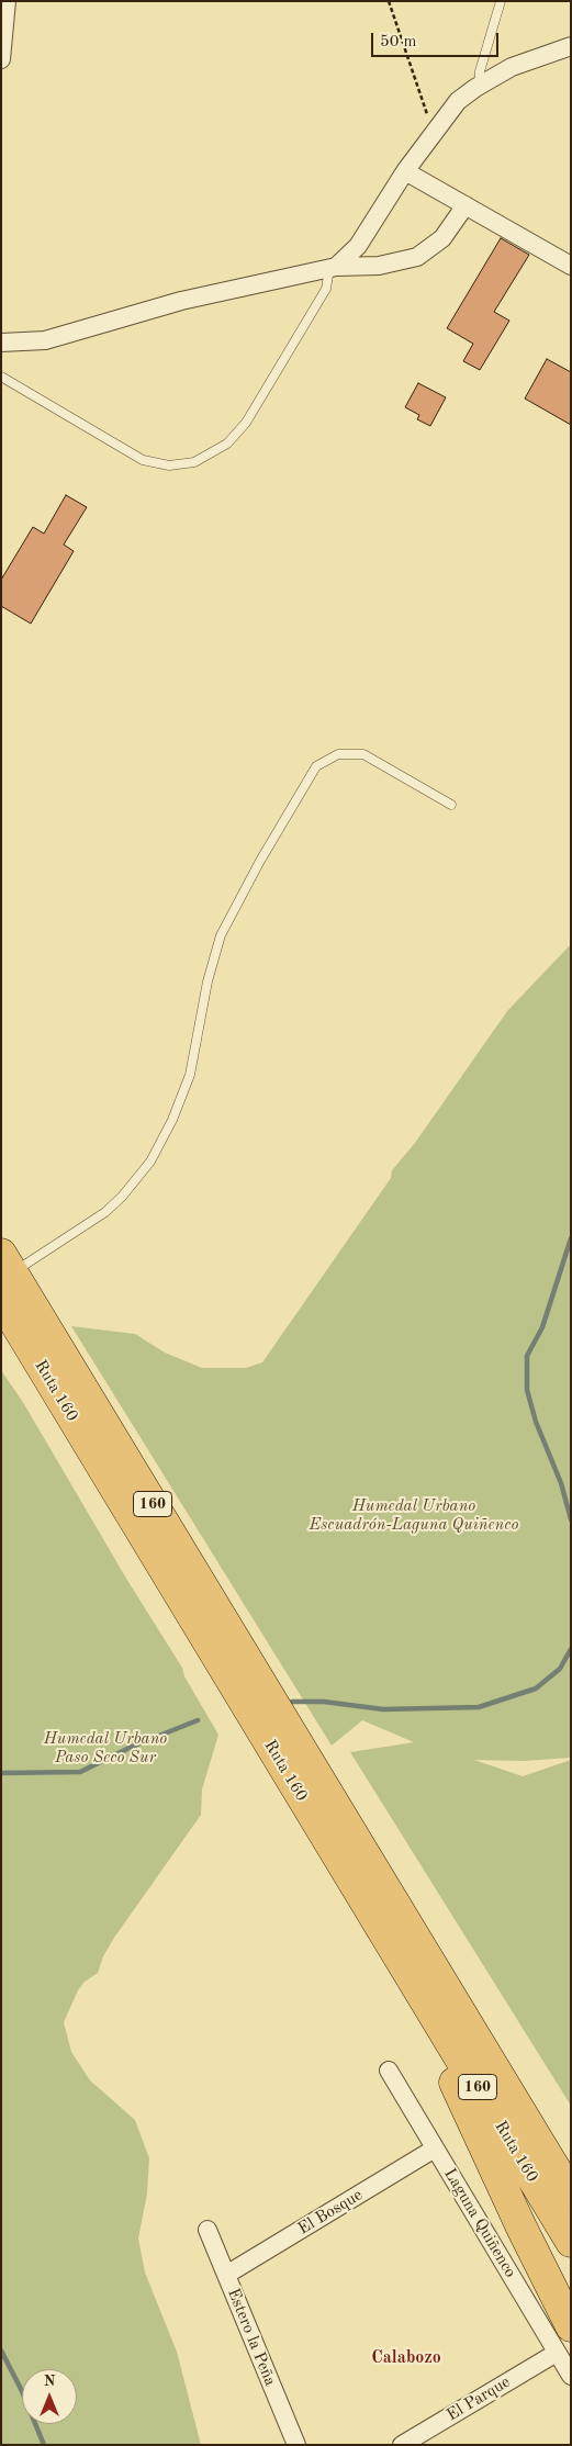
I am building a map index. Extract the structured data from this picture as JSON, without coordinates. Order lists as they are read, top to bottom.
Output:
{
  "streets": {
    "highway": ["Ruta 160", "160"],
    "street": [
      "El Bosque",
      "Laguna Quiñenco",
      "Estero la Peña",
      "El Parque"
    ]
  },
  "crossings": [
    ["El Bosque", "Laguna Quiñenco"],
    ["El Bosque", "Estero la Peña"],
    ["Laguna Quiñenco", "El Parque"]
  ],
  "districts": ["Calabozo"],
  "parks": ["Humedal Urbano Escuadrón-Laguna Quiñenco", "Humedal Urbano Paso Seco Sur"],
  "scale_bar": "50 m",
  "north": "top"
}
